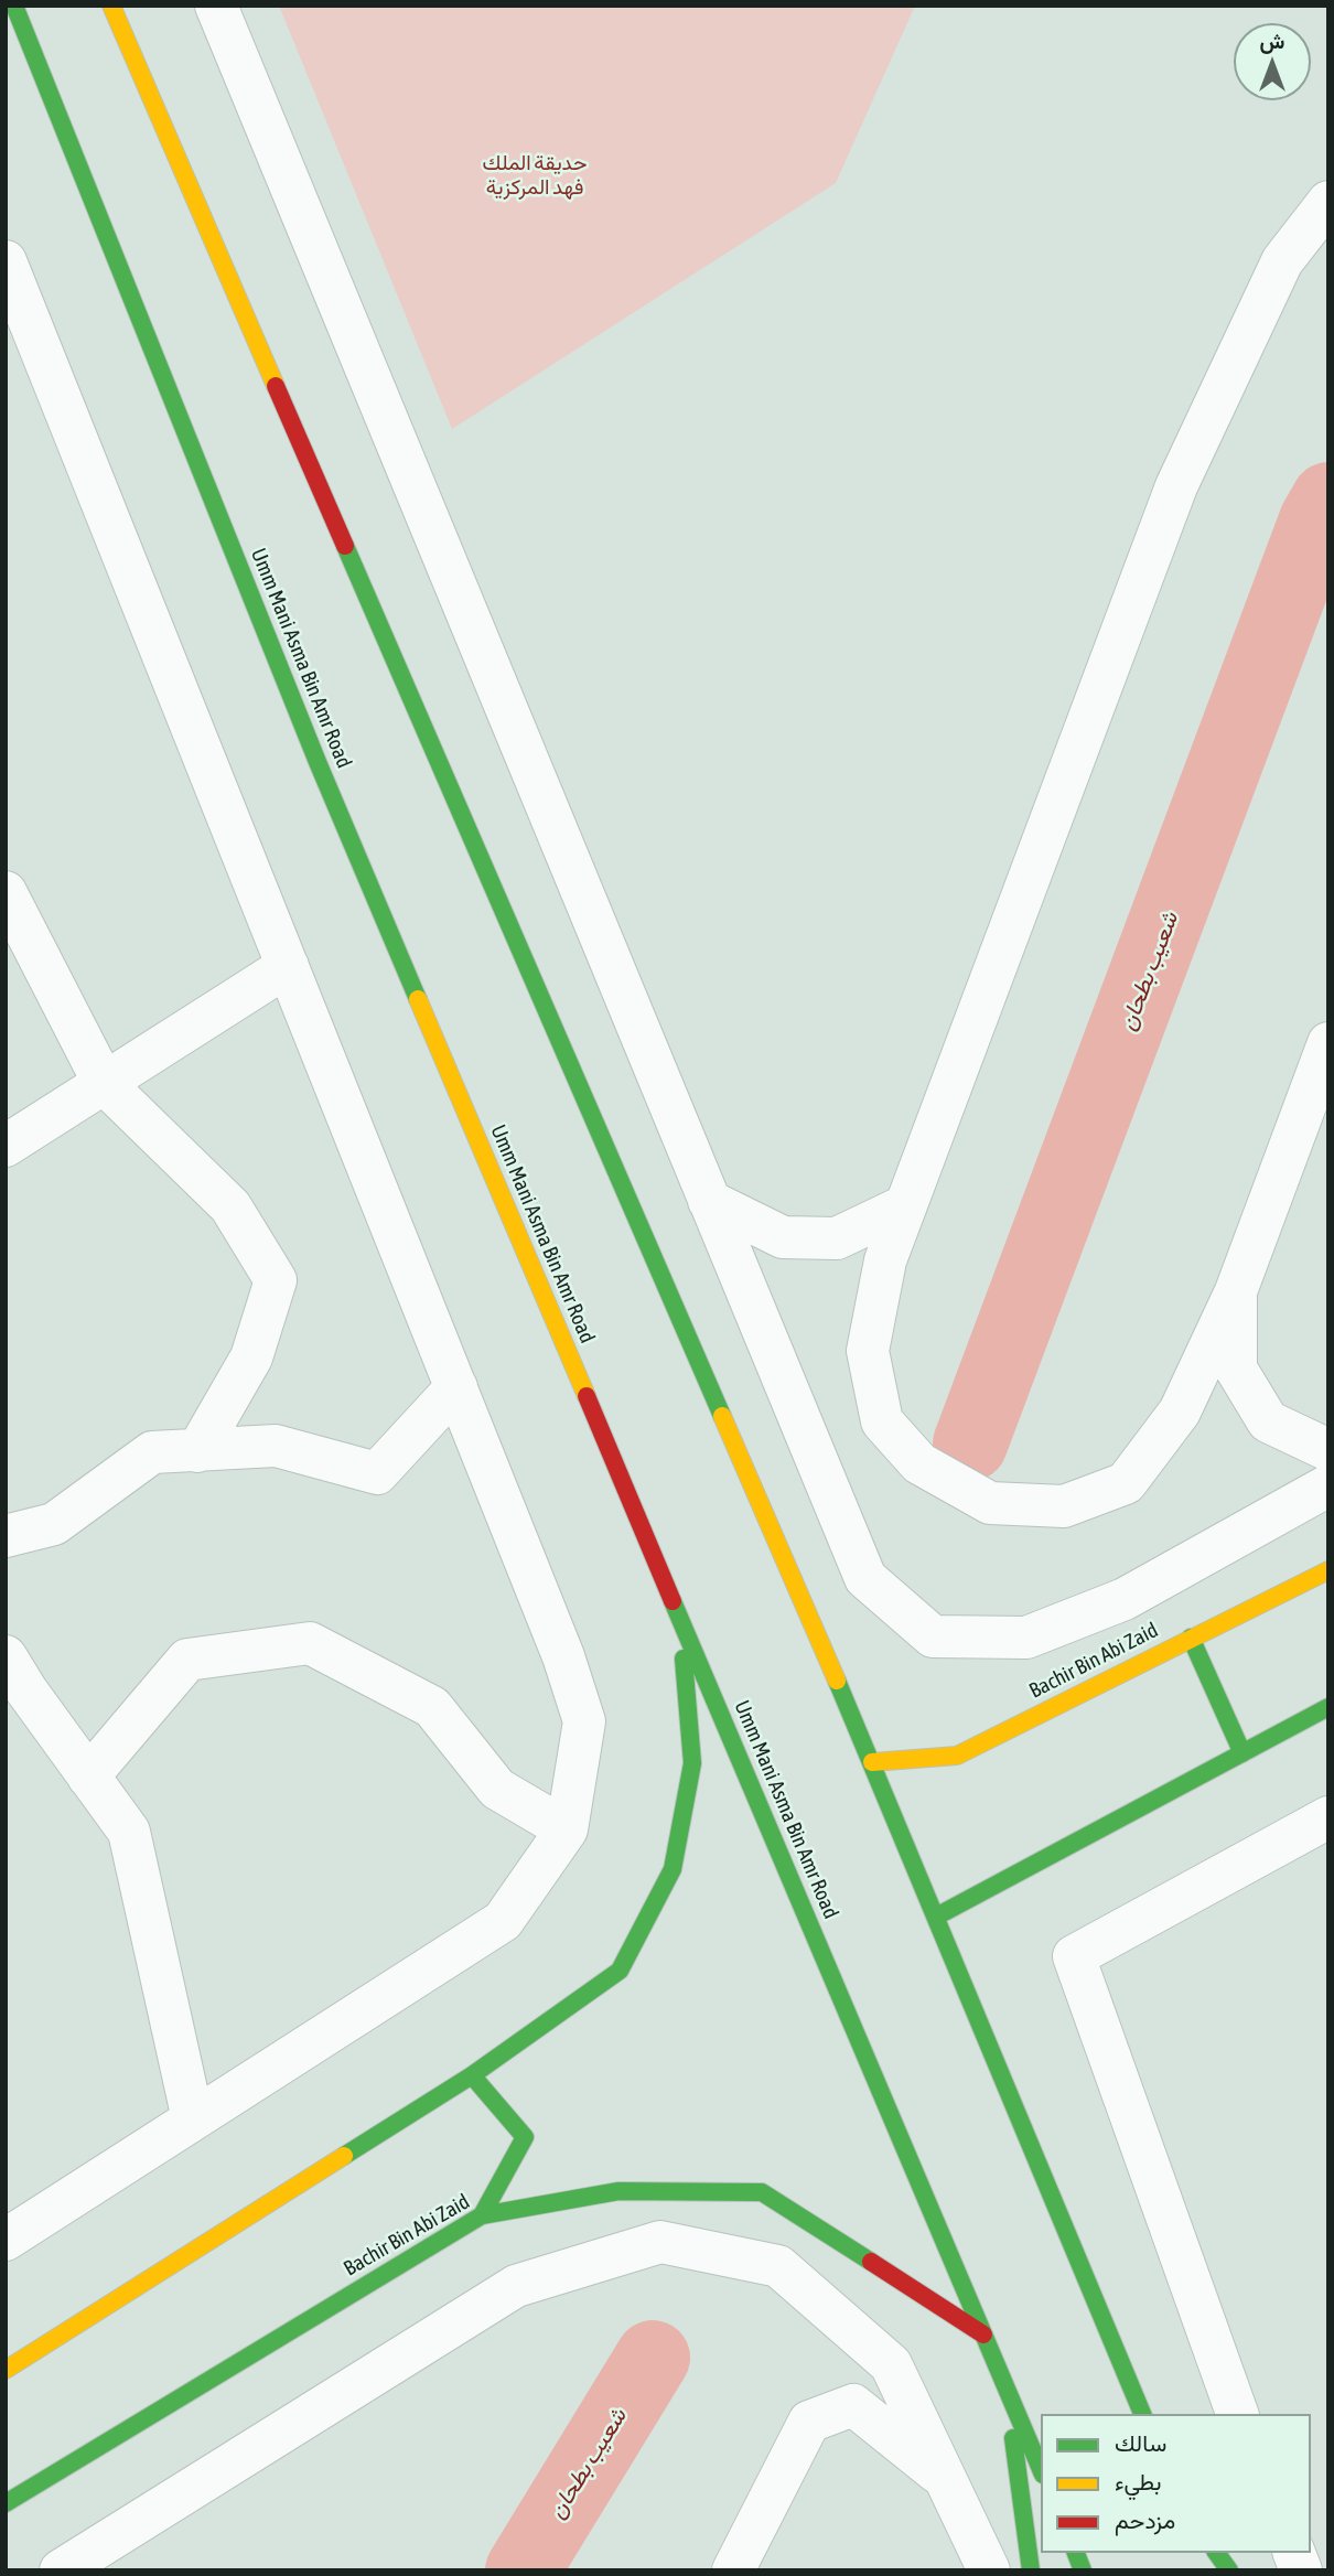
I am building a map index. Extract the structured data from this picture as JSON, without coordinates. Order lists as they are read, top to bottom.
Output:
{
  "streets": {
    "main road": ["Umm Mani Asma Bin Amr Road", "Bachir Bin Abi Zaid"]
  },
  "crossings": [
    ["Umm Mani Asma Bin Amr Road", "Bachir Bin Abi Zaid"]
  ],
  "water": ["شعيب بطحان"],
  "parks": ["حدیقة الملك فهد المركزية"],
  "legend": ["سالك", "بطيء", "مزدحم"],
  "north": "top"
}
